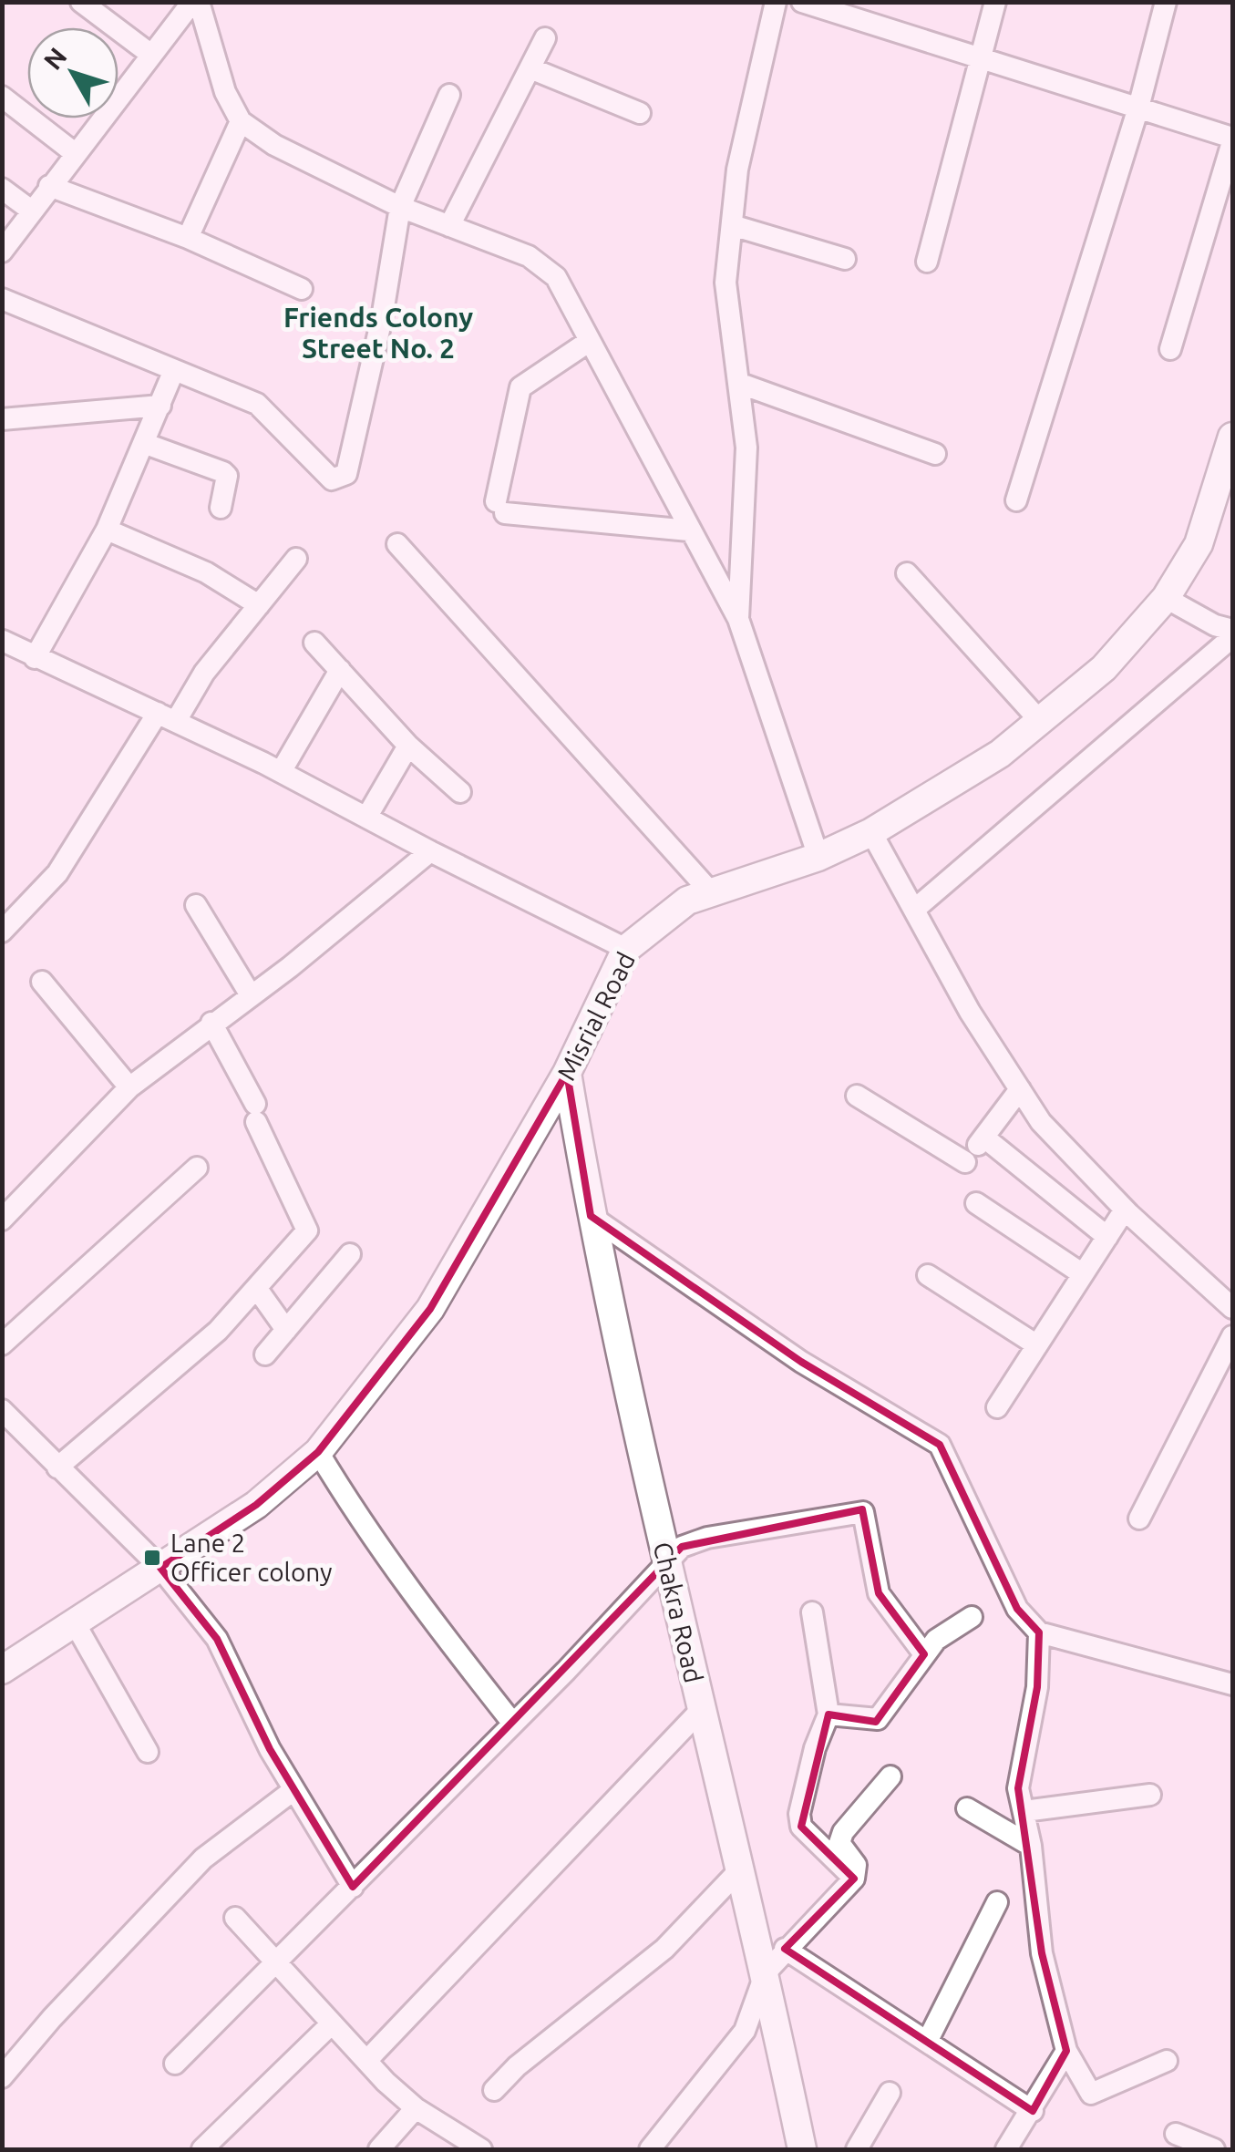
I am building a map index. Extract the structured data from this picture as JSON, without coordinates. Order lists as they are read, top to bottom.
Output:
{
  "streets": {
    "main road": ["Misrial Road", "Chakra Road"]
  },
  "crossings": [
    ["Misrial Road", "Chakra Road"]
  ],
  "districts": ["Friends Colony Street No. 2"],
  "places": {
    "transit": ["Lane 2 Officer colony"]
  },
  "north": "top left"
}
